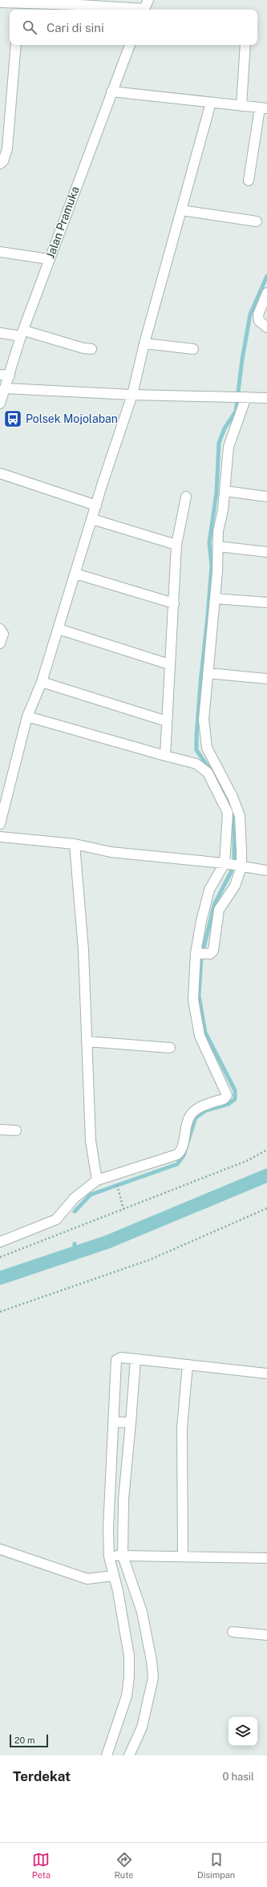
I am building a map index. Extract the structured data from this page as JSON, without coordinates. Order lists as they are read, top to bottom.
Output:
{
  "streets": {
    "street": ["Jalan Pramuka"]
  },
  "places": {
    "bus stop": ["Polsek Mojolaban"]
  },
  "scale_bar": "20 m",
  "page": {
    "search": "Cari di sini",
    "scale": "20 m",
    "heading": ["Terdekat", "0 hasil"],
    "nav": ["Peta", "Rute", "Disimpan"]
  }
}
